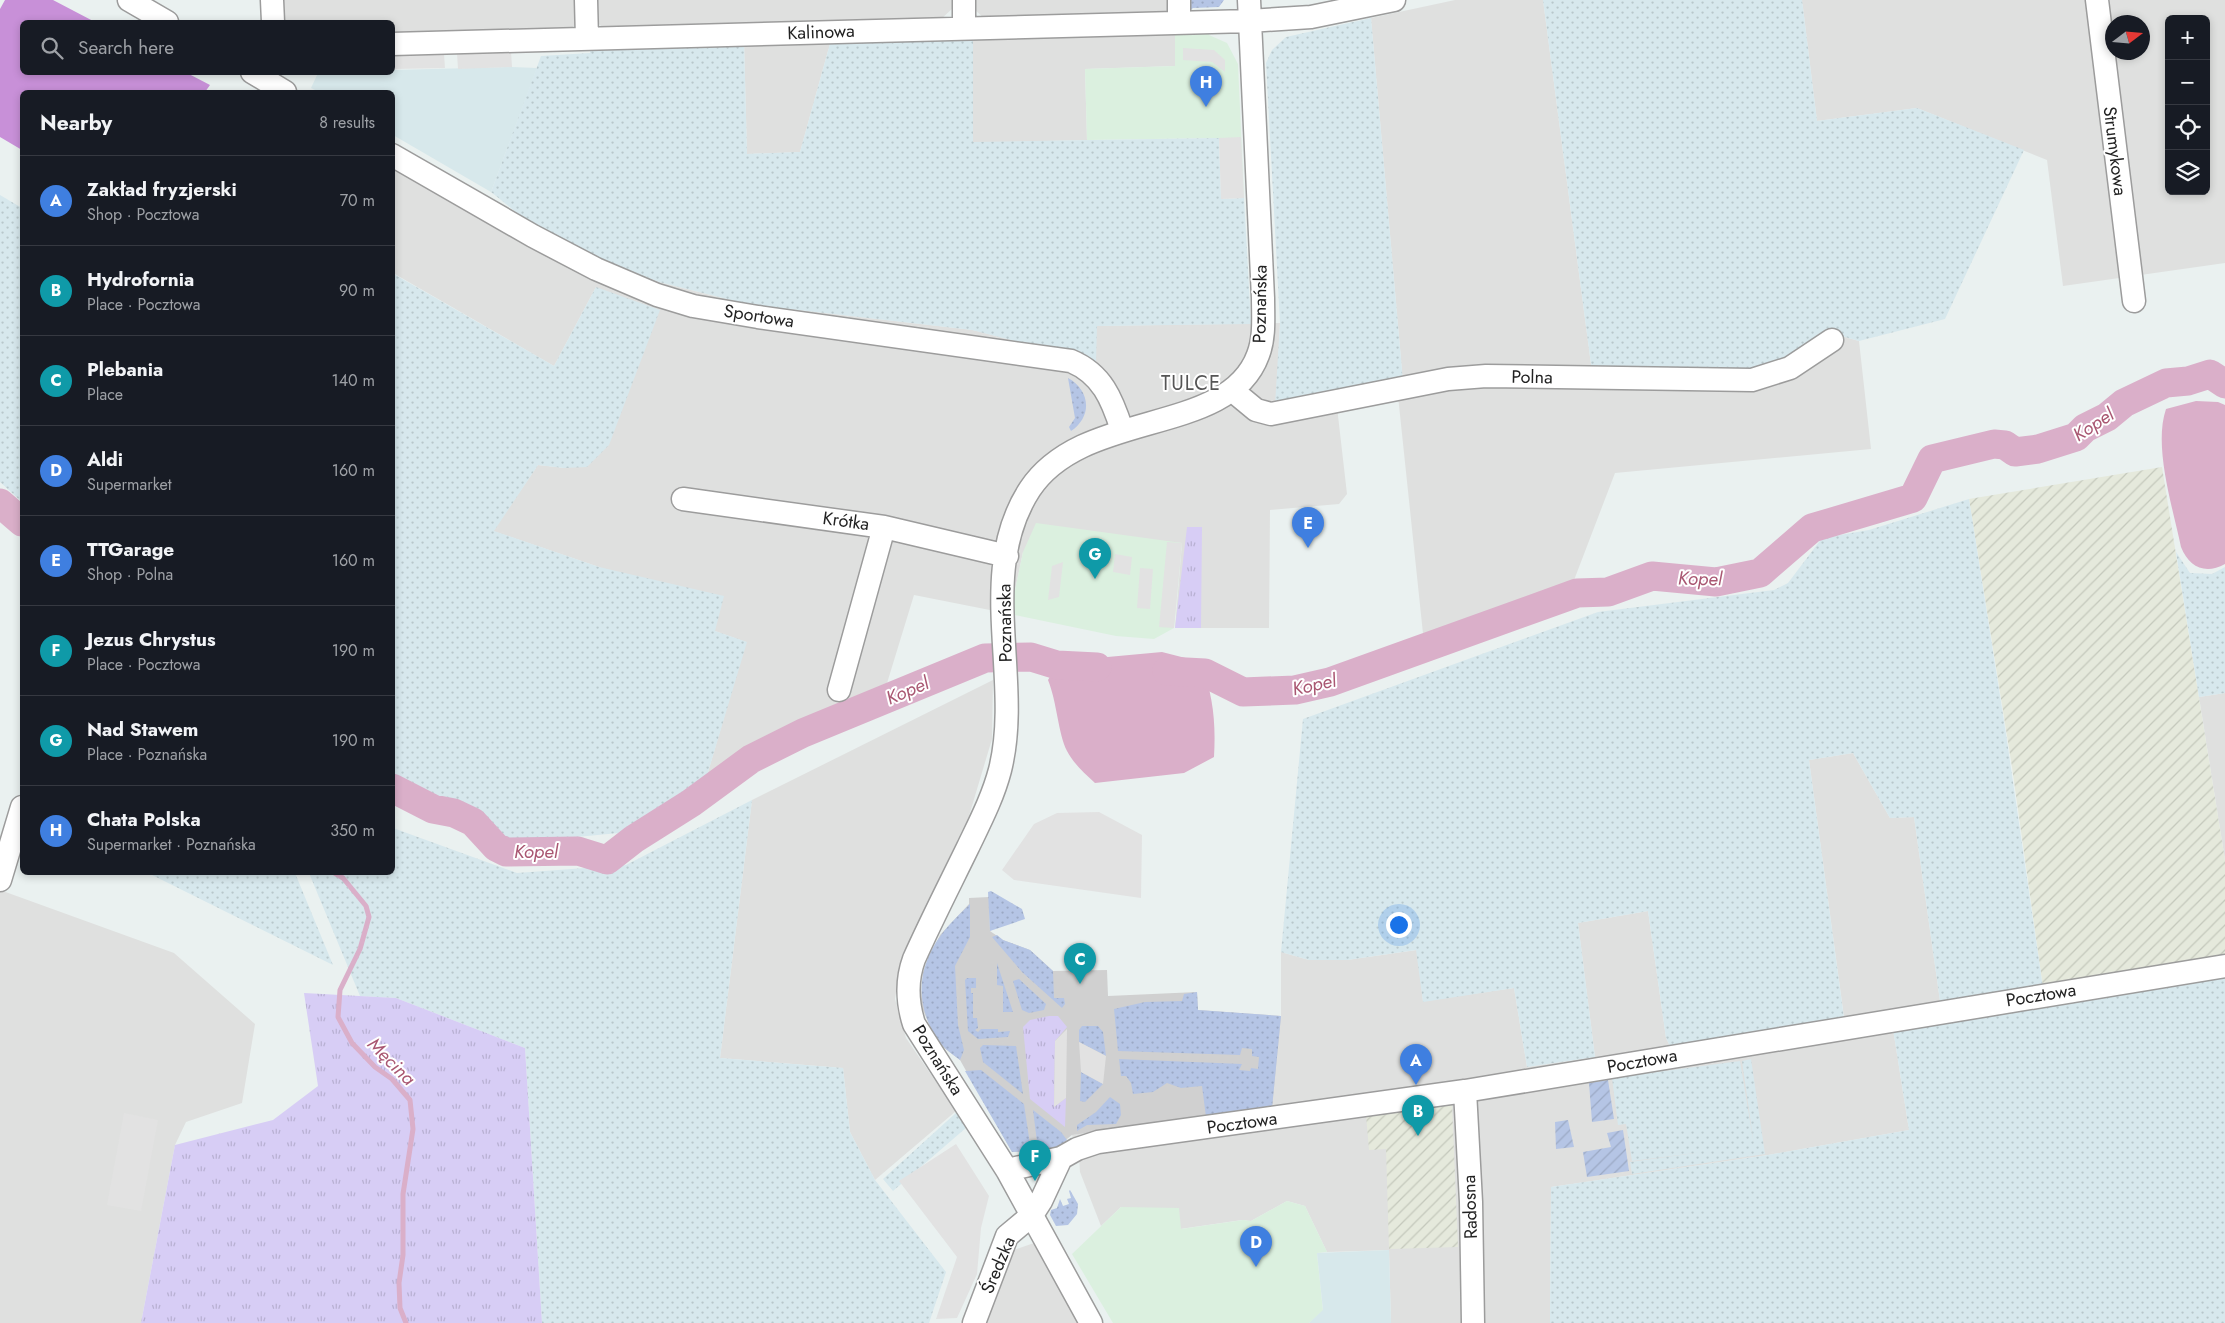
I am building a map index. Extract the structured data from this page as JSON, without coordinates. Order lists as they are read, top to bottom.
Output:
{
  "streets": {
    "street": [
      "Kalinowa",
      "Strumykowa",
      "Poznańska",
      "Sportowa",
      "Polna",
      "Krótka",
      "Pocztowa",
      "Radosna",
      "Średzka"
    ]
  },
  "crossings": [
    ["Kalinowa", "Poznańska"],
    ["Poznańska", "Sportowa"],
    ["Poznańska", "Polna"],
    ["Poznańska", "Krótka"],
    ["Poznańska", "Pocztowa"],
    ["Poznańska", "Średzka"],
    ["Pocztowa", "Radosna"]
  ],
  "districts": ["TULCE"],
  "water": ["Kopel", "Męcina"],
  "north": "right",
  "page": {
    "map_buttons": ["+", "−"],
    "search": "Search here",
    "pins": [
      "H",
      "E",
      "G",
      "C",
      "A",
      "B",
      "F",
      "D"
    ],
    "heading": ["Nearby", "8 results"],
    "list": [
      {
        "mark": "A",
        "name": "Zakład fryzjerski",
        "note": "Shop · Pocztowa",
        "value": "70 m"
      },
      {
        "mark": "B",
        "name": "Hydrofornia",
        "note": "Place · Pocztowa",
        "value": "90 m"
      },
      {
        "mark": "C",
        "name": "Plebania",
        "note": "Place",
        "value": "140 m"
      },
      {
        "mark": "D",
        "name": "Aldi",
        "note": "Supermarket",
        "value": "160 m"
      },
      {
        "mark": "E",
        "name": "TTGarage",
        "note": "Shop · Polna",
        "value": "160 m"
      },
      {
        "mark": "F",
        "name": "Jezus Chrystus",
        "note": "Place · Pocztowa",
        "value": "190 m"
      },
      {
        "mark": "G",
        "name": "Nad Stawem",
        "note": "Place · Poznańska",
        "value": "190 m"
      },
      {
        "mark": "H",
        "name": "Chata Polska",
        "note": "Supermarket · Poznańska",
        "value": "350 m"
      }
    ]
  }
}
